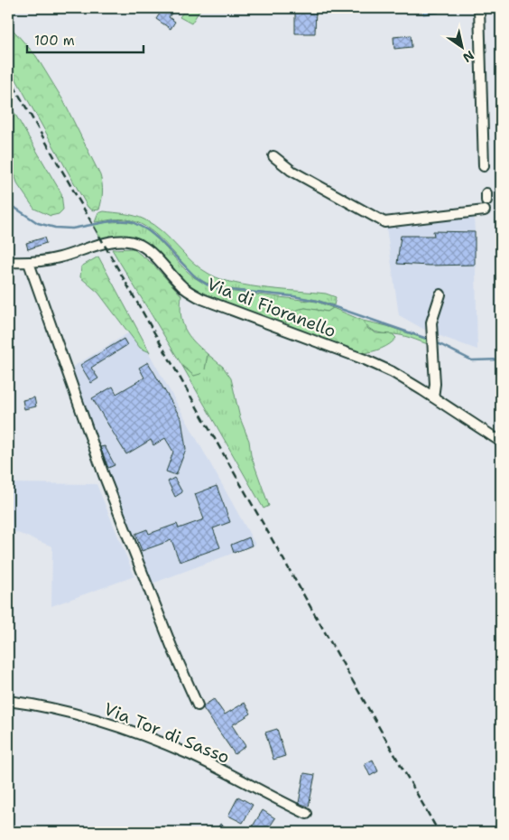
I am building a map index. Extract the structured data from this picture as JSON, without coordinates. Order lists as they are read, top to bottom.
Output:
{
  "streets": {
    "street": ["Via di Fioranello", "Via Tor di Sasso"]
  },
  "scale_bar": "100 m",
  "north": "bottom right"
}
